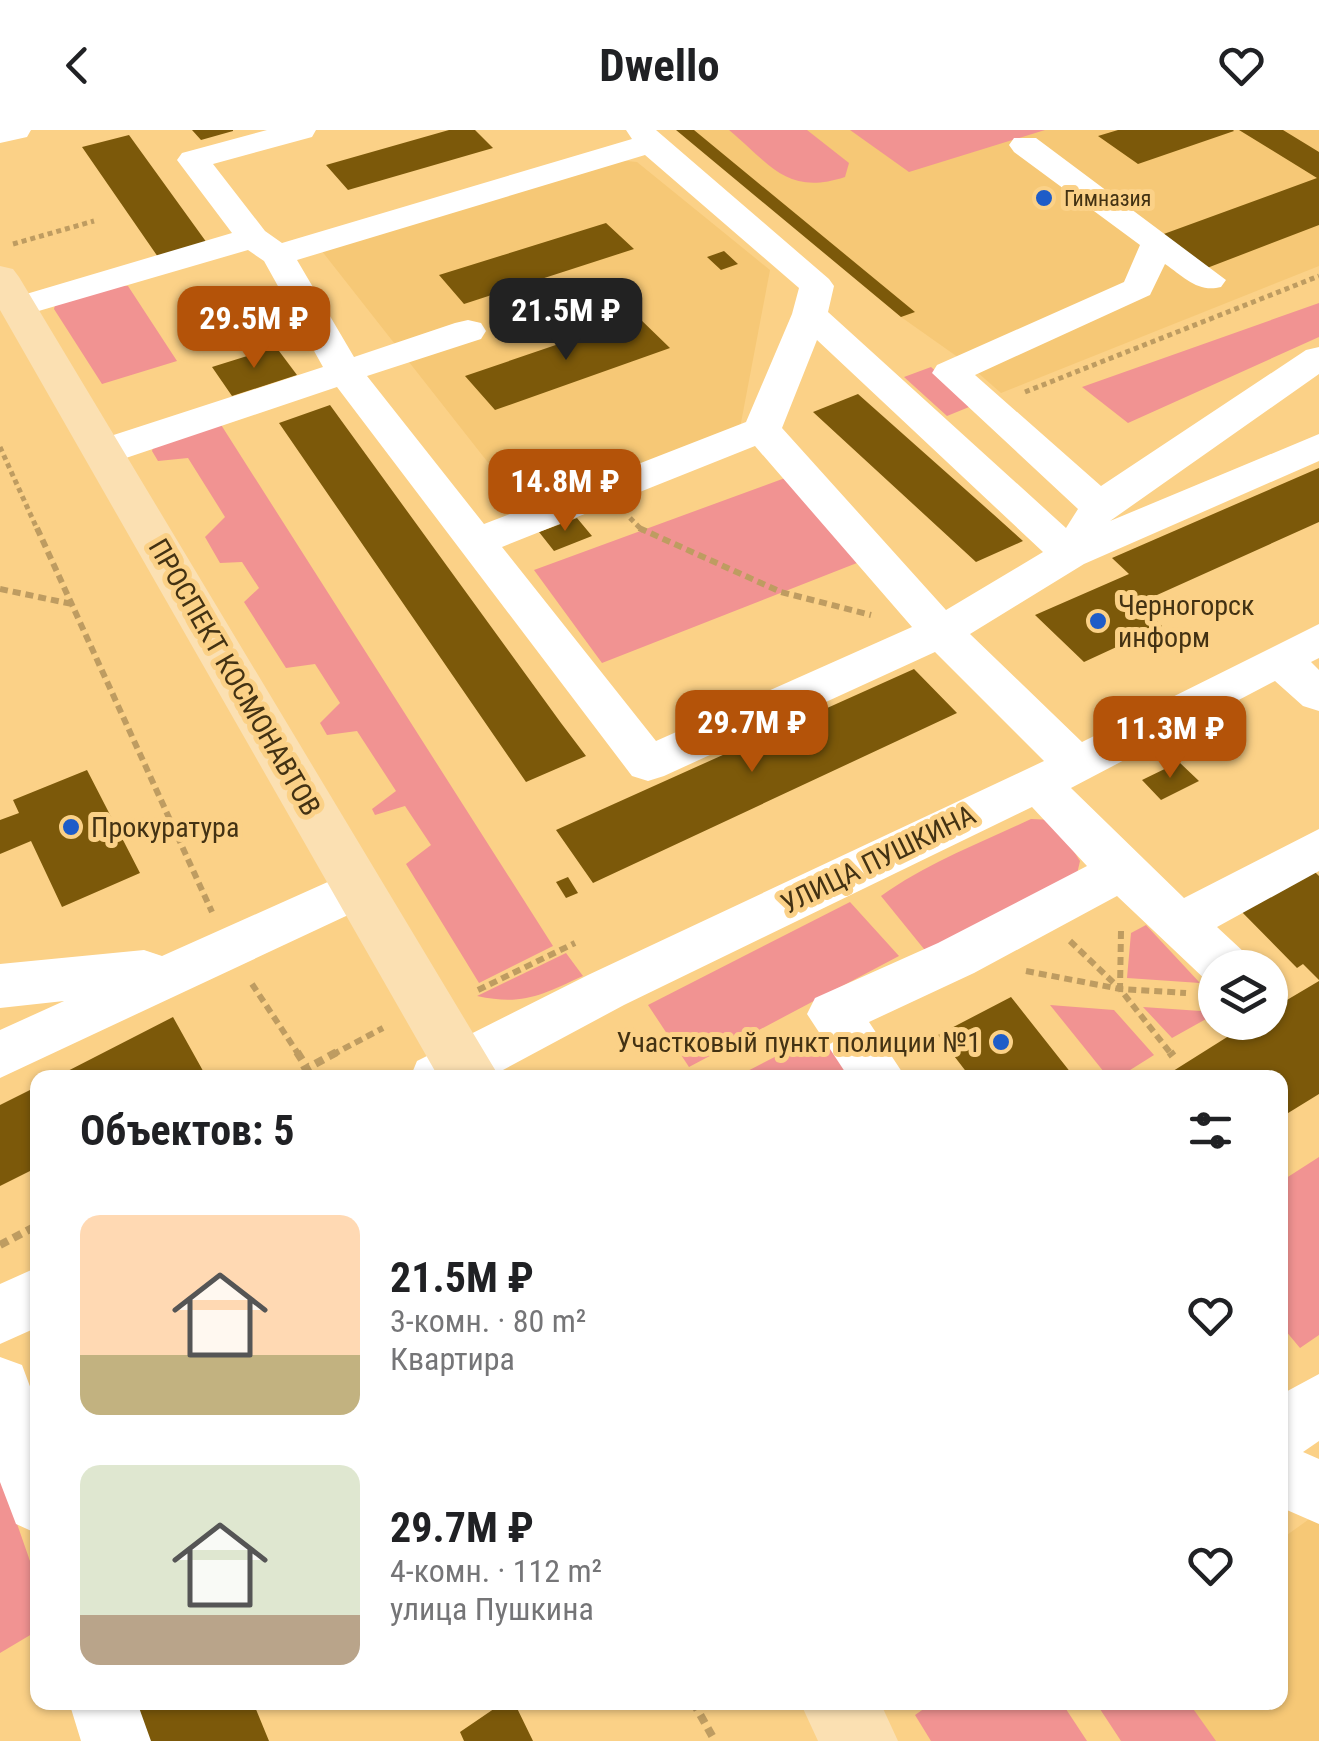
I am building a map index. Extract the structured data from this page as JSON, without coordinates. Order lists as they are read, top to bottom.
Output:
{
  "streets": {
    "main road": ["ПРОСПЕКТ КОСМОНАВТОВ"],
    "street": ["УЛИЦА ПУШКИНА"]
  },
  "places": [
    "Гимназия",
    "Черногорск информ",
    "Прокуратура",
    "Участковый пункт полиции №1"
  ],
  "page": {
    "header": "Dwello",
    "price": [
      "21.5M ₽",
      "29.5M ₽",
      "14.8M ₽",
      "29.7M ₽",
      "11.3M ₽"
    ],
    "heading": "Объектов: 5",
    "list": [
      {
        "name": "21.5M ₽",
        "note": "3-комн. · 80 m² · Квартира"
      },
      {
        "name": "29.7M ₽",
        "note": "4-комн. · 112 m² · улица Пушкина"
      }
    ]
  }
}
